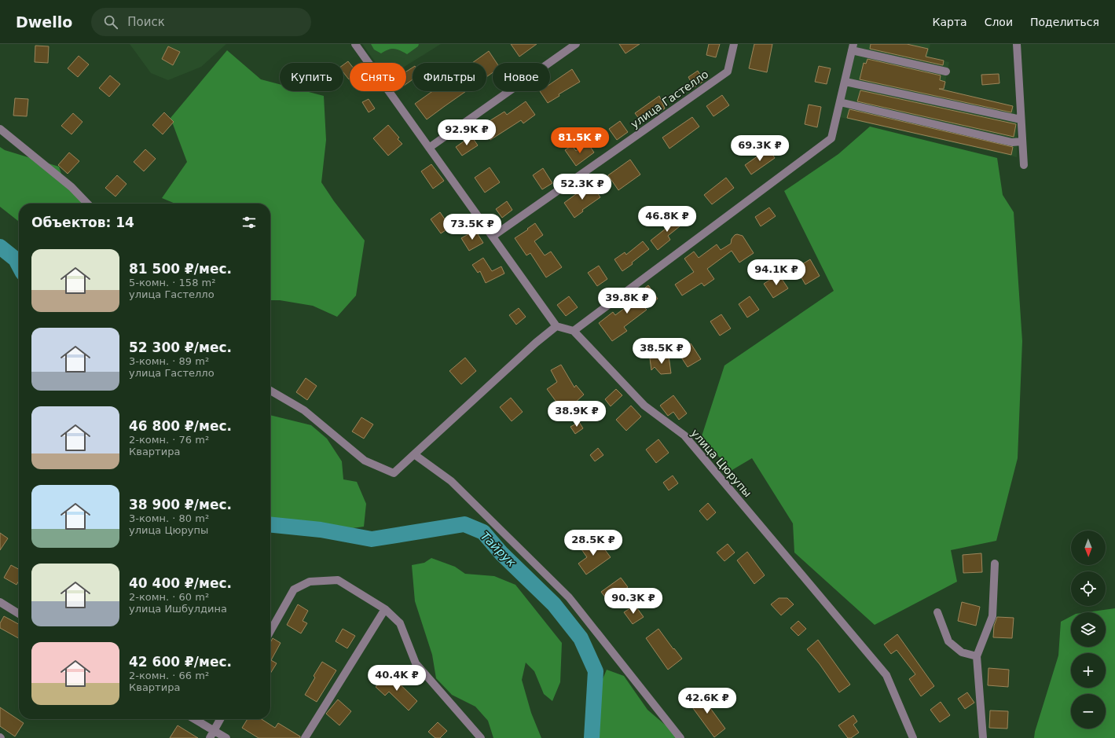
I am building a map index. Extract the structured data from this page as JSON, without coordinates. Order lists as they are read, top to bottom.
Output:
{
  "streets": {
    "street": ["улица Гастелло", "улица Цюрупы"]
  },
  "water": ["Тайрук"],
  "north": "bottom",
  "page": {
    "header": "Dwello",
    "search": "Поиск",
    "nav": ["Карта", "Слои", "Поделиться"],
    "chip": [
      "Купить",
      "Снять",
      "Фильтры",
      "Новое"
    ],
    "price": [
      "92.9K ₽",
      "81.5K ₽",
      "69.3K ₽",
      "52.3K ₽",
      "46.8K ₽",
      "73.5K ₽",
      "94.1K ₽",
      "39.8K ₽",
      "38.5K ₽",
      "38.9K ₽",
      "28.5K ₽",
      "90.3K ₽",
      "40.4K ₽",
      "42.6K ₽"
    ],
    "heading": "Объектов: 14",
    "list": [
      {
        "name": "81 500 ₽/мес.",
        "note": "5-комн. · 158 m² · улица Гастелло"
      },
      {
        "name": "52 300 ₽/мес.",
        "note": "3-комн. · 89 m² · улица Гастелло"
      },
      {
        "name": "46 800 ₽/мес.",
        "note": "2-комн. · 76 m² · Квартира"
      },
      {
        "name": "38 900 ₽/мес.",
        "note": "3-комн. · 80 m² · улица Цюрупы"
      },
      {
        "name": "40 400 ₽/мес.",
        "note": "2-комн. · 60 m² · улица Ишбулдина"
      },
      {
        "name": "42 600 ₽/мес.",
        "note": "2-комн. · 66 m² · Квартира"
      }
    ],
    "map_buttons": ["+", "−"]
  }
}
